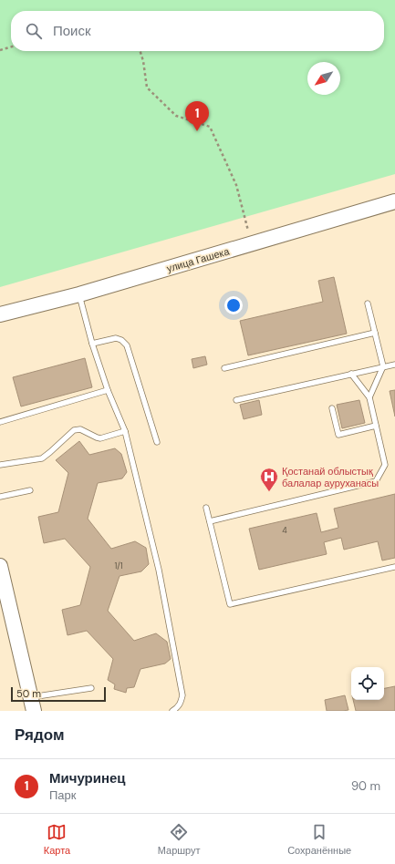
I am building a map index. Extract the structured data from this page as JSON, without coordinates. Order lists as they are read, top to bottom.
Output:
{
  "streets": {
    "main road": ["улица Гашека"]
  },
  "places": {
    "hospital": ["Қостанай облыстық балалар ауруханасы"]
  },
  "house_numbers": ["4", "1/1"],
  "scale_bar": "50 m",
  "north": "bottom left",
  "page": {
    "search": "Поиск",
    "pins": "1",
    "scale": "50 m",
    "heading": "Рядом",
    "list": [
      {
        "mark": "1",
        "name": "Мичуринец",
        "note": "Парк",
        "value": "90 m"
      }
    ],
    "nav": ["Карта", "Маршрут", "Сохранённые"]
  }
}
